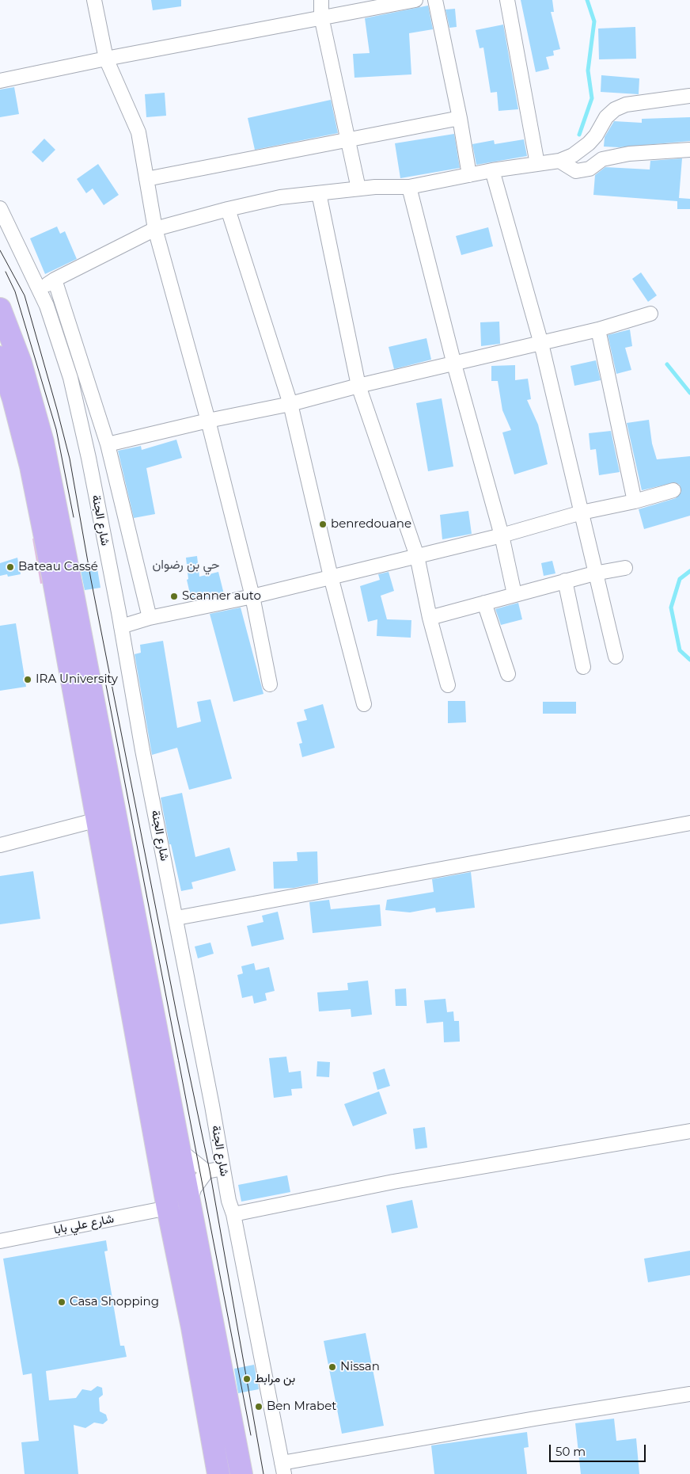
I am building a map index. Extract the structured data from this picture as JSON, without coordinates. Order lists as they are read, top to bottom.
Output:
{
  "streets": {
    "street": ["شارع الجنة", "شارع علي بابا"]
  },
  "districts": ["حي بن رضوان"],
  "places": [
    "benredouane",
    "Bateau Cassé",
    "Scanner auto",
    "IRA University",
    "Casa Shopping",
    "Nissan",
    "بن مرابط",
    "Ben Mrabet"
  ],
  "scale_bar": "50 m"
}
